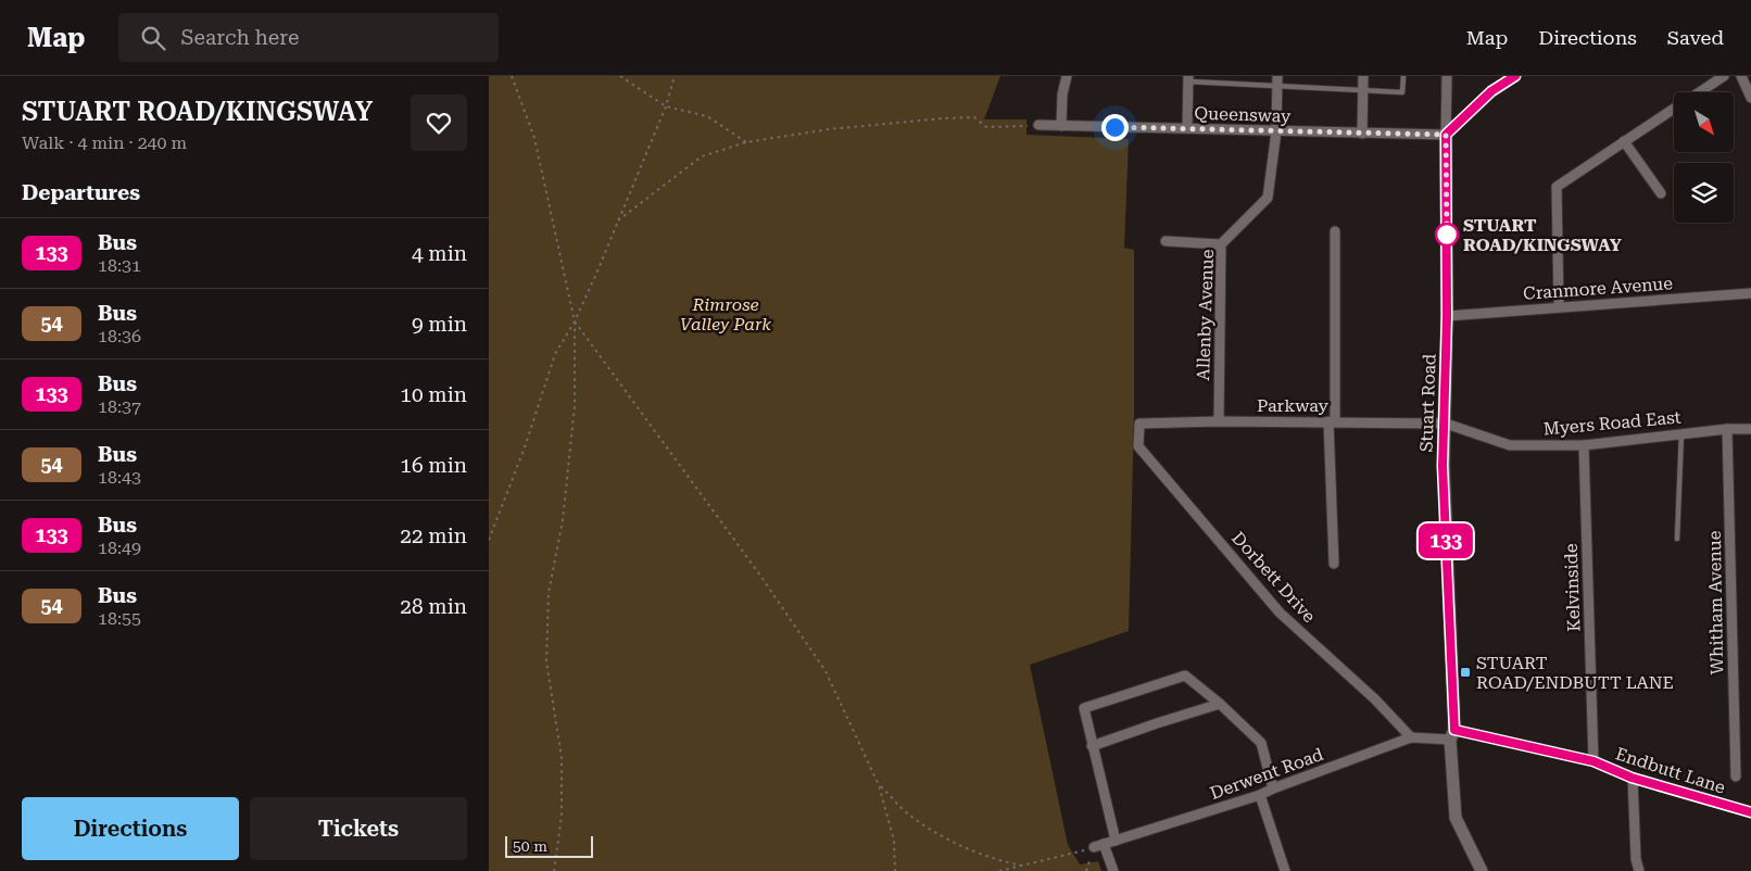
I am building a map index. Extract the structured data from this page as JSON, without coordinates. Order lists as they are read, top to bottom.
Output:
{
  "streets": {
    "street": [
      "Queensway",
      "Cranmore Avenue",
      "Allenby Avenue",
      "Stuart Road",
      "Parkway",
      "Myers Road East",
      "Dorbett Drive",
      "Kelvinside",
      "Whitham Avenue",
      "Endbutt Lane",
      "Derwent Road"
    ]
  },
  "crossings": [
    ["Queensway", "Allenby Avenue"],
    ["Queensway", "Stuart Road"],
    ["Cranmore Avenue", "Stuart Road"],
    ["Allenby Avenue", "Parkway"],
    ["Stuart Road", "Parkway"],
    ["Stuart Road", "Myers Road East"],
    ["Stuart Road", "Endbutt Lane"],
    ["Stuart Road", "Derwent Road"],
    ["Parkway", "Myers Road East"],
    ["Parkway", "Dorbett Drive"],
    ["Myers Road East", "Kelvinside"],
    ["Myers Road East", "Whitham Avenue"],
    ["Dorbett Drive", "Derwent Road"],
    ["Kelvinside", "Endbutt Lane"],
    ["Endbutt Lane", "Derwent Road"]
  ],
  "parks": ["Rimrose Valley Park"],
  "places": {
    "other": ["STUART ROAD/KINGSWAY"],
    "transit": ["STUART ROAD/ENDBUTT LANE"]
  },
  "lines": ["bus line 133"],
  "scale_bar": "50 m",
  "north": "bottom right",
  "page": {
    "header": "Map",
    "search": "Search here",
    "nav": ["Map", "Directions", "Saved"],
    "heading": [
      ["STUART ROAD/KINGSWAY", "Walk · 4 min · 240 m"],
      "Departures"
    ],
    "on_map": "133",
    "list": [
      {
        "mark": "133",
        "name": "Bus",
        "note": "18:31",
        "value": "4 min"
      },
      {
        "mark": "54",
        "name": "Bus",
        "note": "18:36",
        "value": "9 min"
      },
      {
        "mark": "133",
        "name": "Bus",
        "note": "18:37",
        "value": "10 min"
      },
      {
        "mark": "54",
        "name": "Bus",
        "note": "18:43",
        "value": "16 min"
      },
      {
        "mark": "133",
        "name": "Bus",
        "note": "18:49",
        "value": "22 min"
      },
      {
        "mark": "54",
        "name": "Bus",
        "note": "18:55",
        "value": "28 min"
      }
    ],
    "buttons": ["Directions", "Tickets"],
    "scale": "50 m"
  }
}
